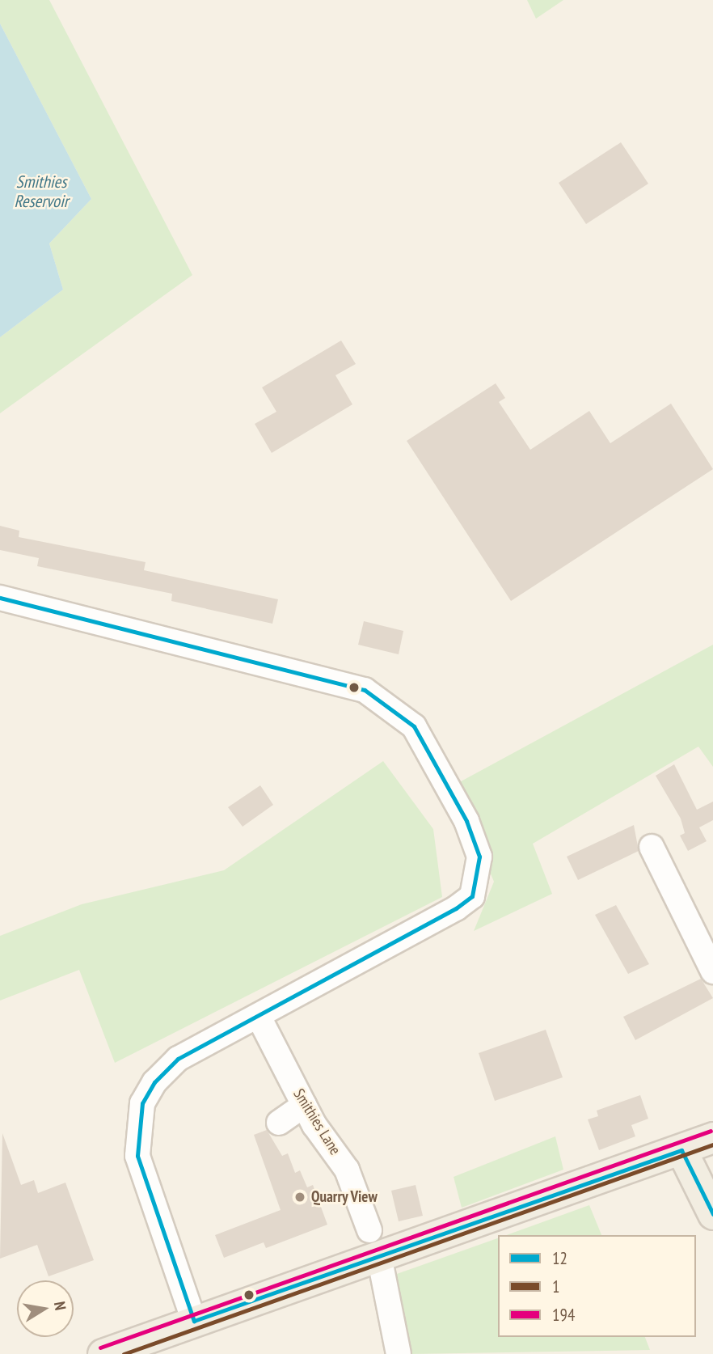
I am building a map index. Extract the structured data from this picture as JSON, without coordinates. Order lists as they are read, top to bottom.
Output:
{
  "streets": {
    "street": ["Smithies Lane"]
  },
  "water": ["Smithies Reservoir"],
  "places": ["Quarry View"],
  "lines": ["transit line 12", "transit line 194", "transit line 1"],
  "legend": ["12", "1", "194"],
  "north": "right"
}
